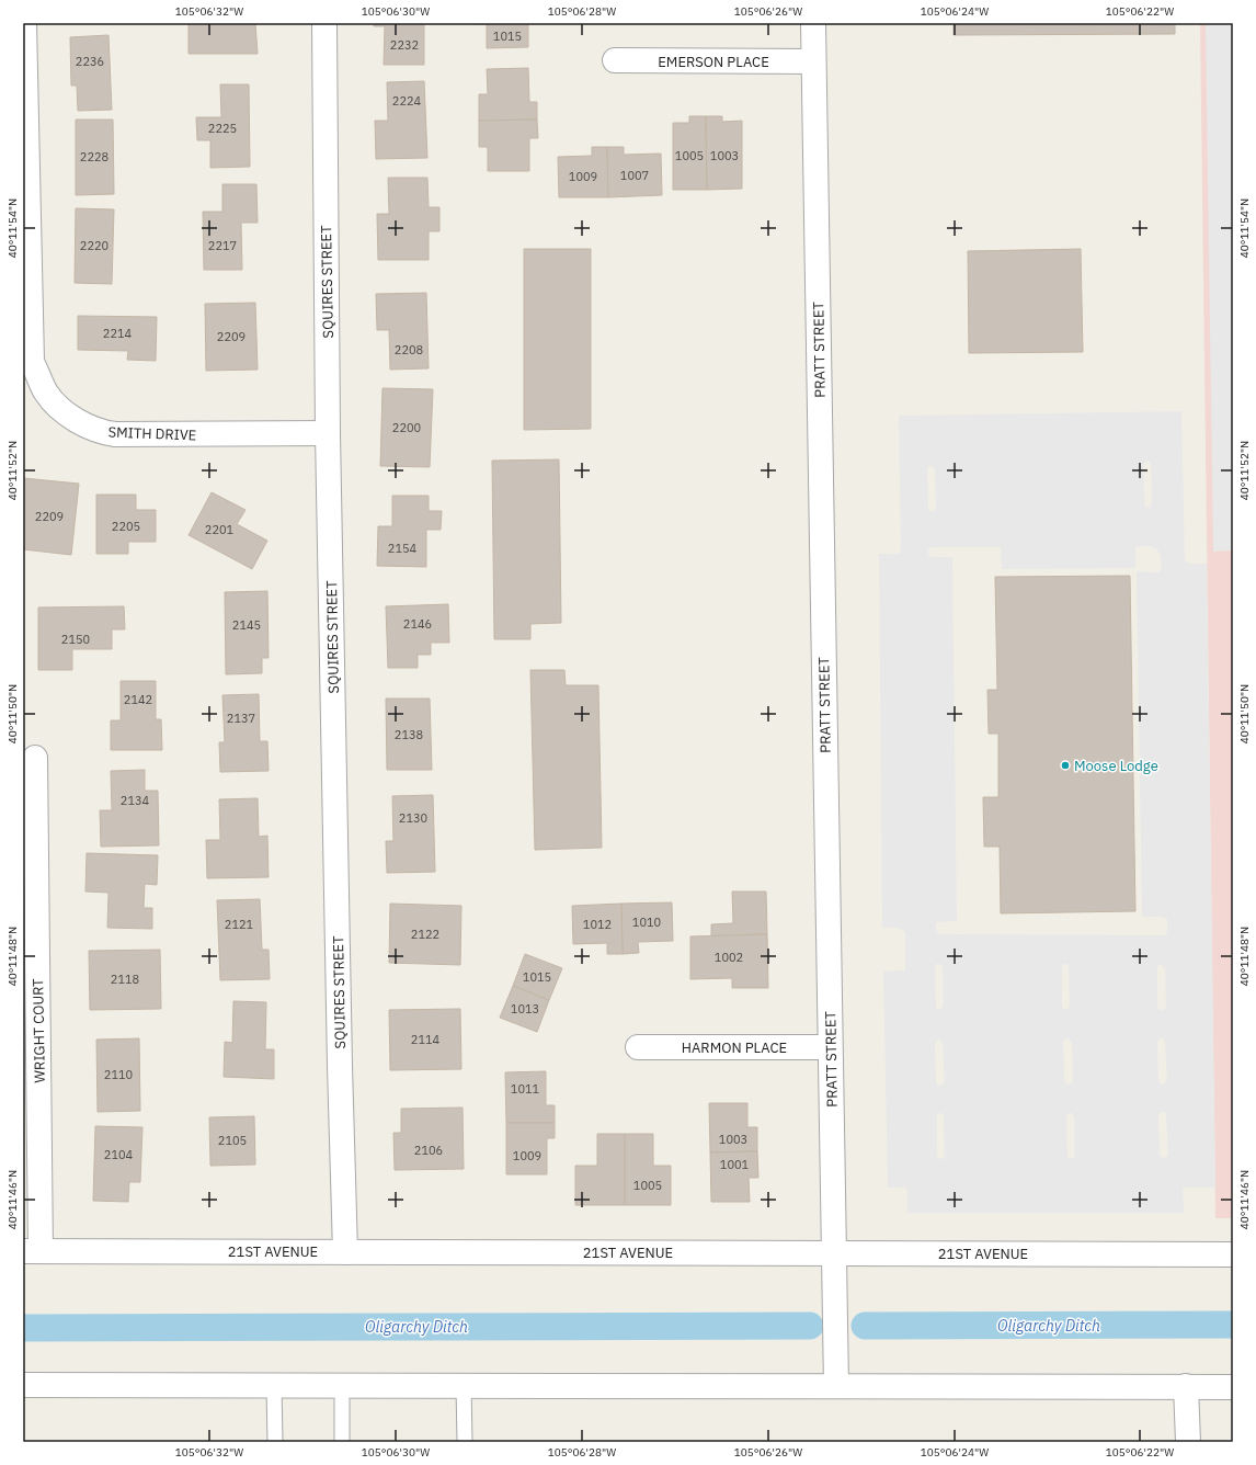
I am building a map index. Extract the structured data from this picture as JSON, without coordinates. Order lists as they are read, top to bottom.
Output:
{
  "streets": {
    "street": [
      "EMERSON PLACE",
      "SQUIRES STREET",
      "PRATT STREET",
      "SMITH DRIVE",
      "WRIGHT COURT",
      "HARMON PLACE",
      "21ST AVENUE"
    ]
  },
  "crossings": [
    ["EMERSON PLACE", "PRATT STREET"],
    ["SQUIRES STREET", "SMITH DRIVE"],
    ["SQUIRES STREET", "21ST AVENUE"],
    ["PRATT STREET", "HARMON PLACE"],
    ["PRATT STREET", "21ST AVENUE"],
    ["WRIGHT COURT", "21ST AVENUE"]
  ],
  "water": ["Oligarchy Ditch"],
  "places": ["Moose Lodge"],
  "house_numbers": [
    "1015",
    "2232",
    "2236",
    "2224",
    "2225",
    "1005",
    "1003",
    "2228",
    "1007",
    "1009",
    "2220",
    "2217",
    "2214",
    "2209",
    "2208",
    "2200",
    "2209",
    "2205",
    "2201",
    "2154",
    "2146",
    "2145",
    "2150",
    "2142",
    "2137",
    "2138",
    "2134",
    "2130",
    "1010",
    "2121",
    "1012",
    "2122",
    "1002",
    "1015",
    "2118",
    "1013",
    "2114",
    "2110",
    "1011",
    "1003",
    "2105",
    "2106",
    "2104",
    "1009",
    "1001",
    "1005"
  ],
  "coordinates": [
    "105°06'32\"W",
    "105°06'30\"W",
    "105°06'28\"W",
    "105°06'26\"W",
    "105°06'24\"W",
    "105°06'22\"W",
    "40°11'54\"N",
    "40°11'52\"N",
    "40°11'50\"N",
    "40°11'48\"N",
    "40°11'46\"N"
  ]
}
